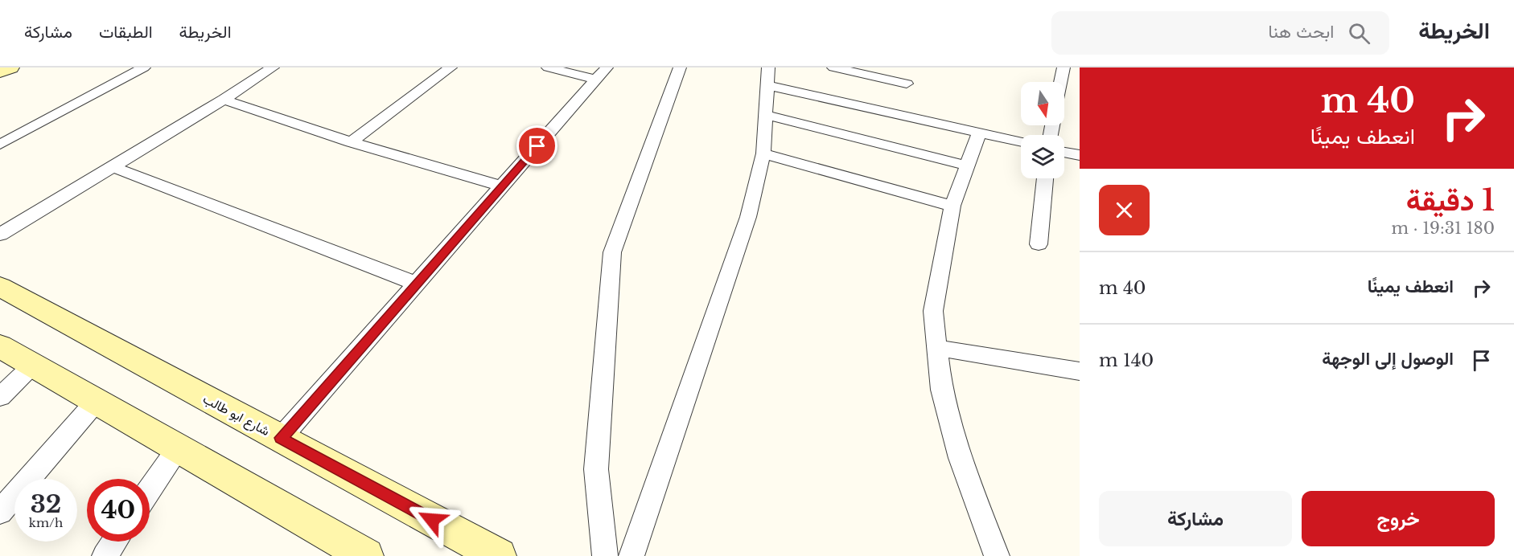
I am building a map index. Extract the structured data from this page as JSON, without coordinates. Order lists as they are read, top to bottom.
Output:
{
  "streets": {
    "street": ["شارع ابو طالب"]
  },
  "north": "bottom",
  "page": {
    "header": "الخريطة",
    "search": "ابحث هنا",
    "nav": ["الخريطة", "الطبقات", "مشاركة"],
    "turn": ["40 m", "انعطف يمينًا"],
    "heading": ["1 دقيقة", "180 m · 19:31"],
    "list": [
      {
        "name": "انعطف يمينًا",
        "value": "40 m"
      },
      {
        "name": "الوصول إلى الوجهة",
        "value": "140 m"
      }
    ],
    "speed": "32 km/h",
    "limit": "40",
    "buttons": ["خروج", "مشاركة"]
  }
}
